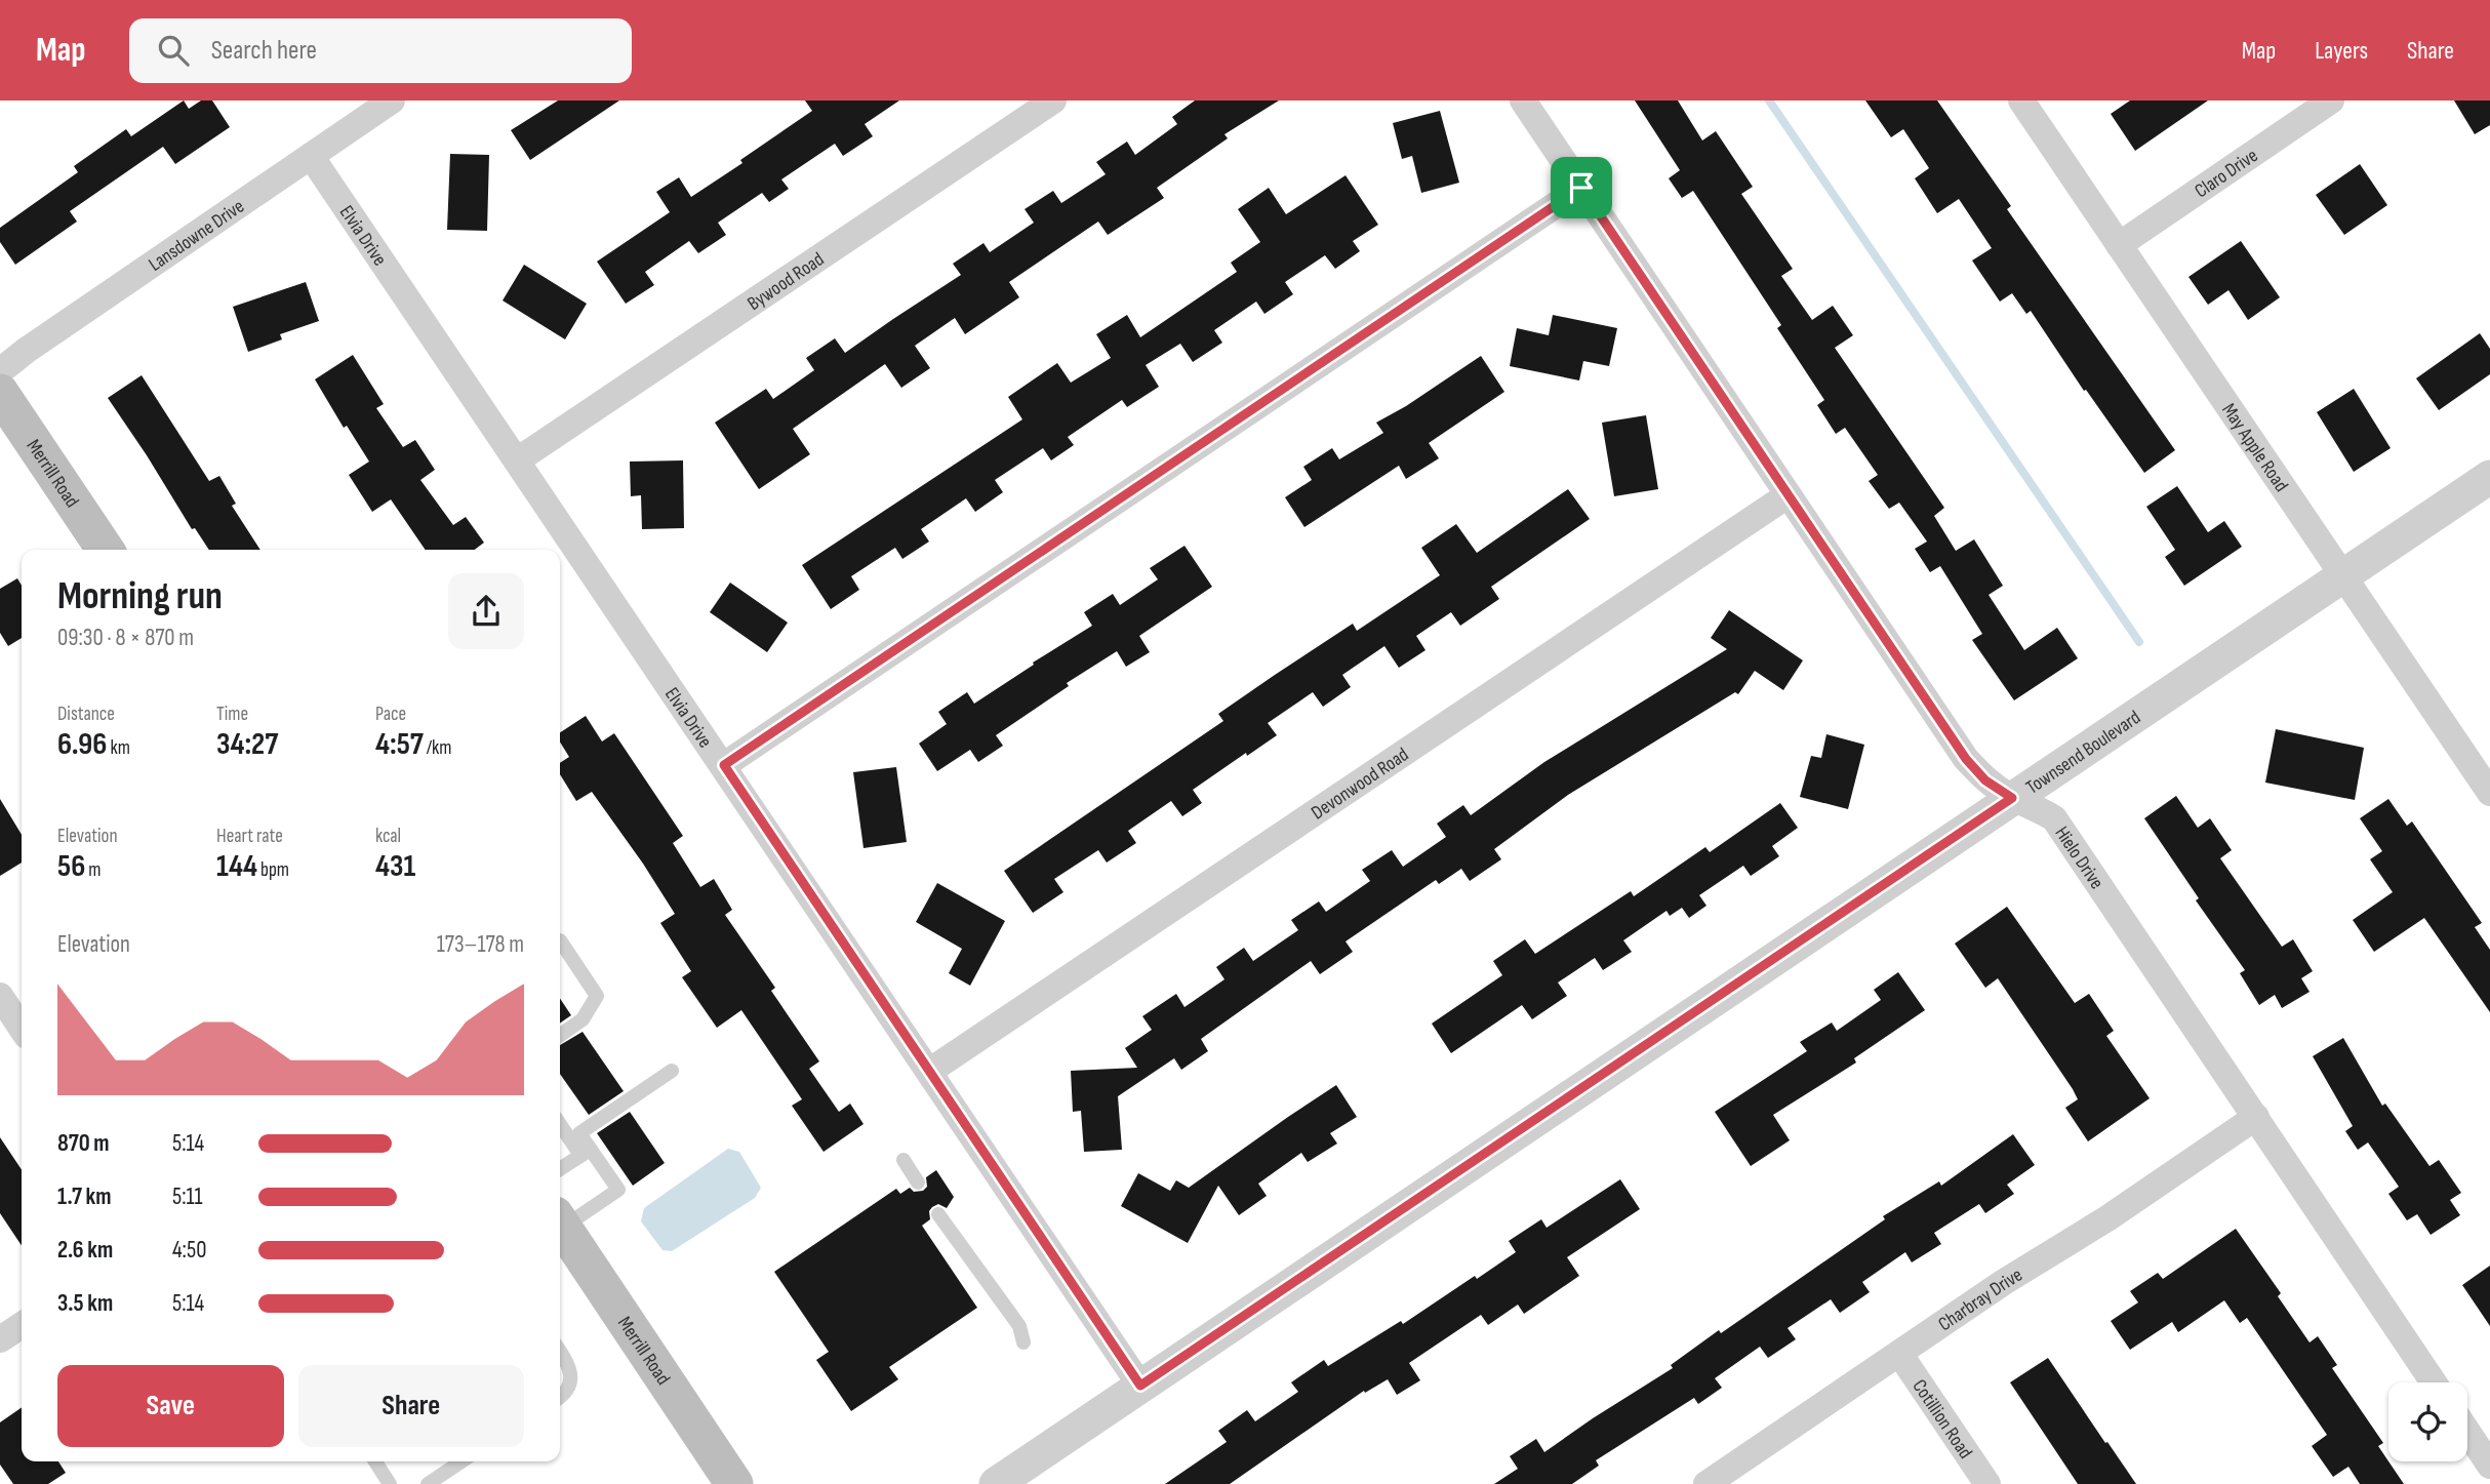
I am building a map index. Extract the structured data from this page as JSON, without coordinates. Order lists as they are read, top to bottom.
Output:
{
  "streets": {
    "main road": ["Merrill Road"],
    "street": [
      "Claro Drive",
      "Lansdowne Drive",
      "Elvia Drive",
      "Bywood Road",
      "May Apple Road",
      "Townsend Boulevard",
      "Devonwood Road",
      "Hielo Drive",
      "Charbray Drive",
      "Cotillion Road"
    ]
  },
  "crossings": [
    ["Claro Drive", "May Apple Road"],
    ["Lansdowne Drive", "Elvia Drive"],
    ["Elvia Drive", "Bywood Road"],
    ["Elvia Drive", "Townsend Boulevard"],
    ["Elvia Drive", "Devonwood Road"],
    ["May Apple Road", "Townsend Boulevard"],
    ["Townsend Boulevard", "Hielo Drive"],
    ["Devonwood Road", "Hielo Drive"],
    ["Hielo Drive", "Charbray Drive"],
    ["Charbray Drive", "Cotillion Road"]
  ],
  "page": {
    "header": "Map",
    "search": "Search here",
    "nav": ["Map", "Layers", "Share"],
    "heading": ["Morning run", "09:30 · 8 × 870 m"],
    "stats": [
      ["Distance", "6.96 km"],
      ["Time", "34:27"],
      ["Pace", "4:57 /km"],
      ["Elevation", "56 m"],
      ["Heart rate", "144 bpm"],
      ["kcal", "431"]
    ],
    "chart": ["Elevation", "173–178 m"],
    "list": [
      {
        "name": "870 m",
        "note": "5:14"
      },
      {
        "name": "1.7 km",
        "note": "5:11"
      },
      {
        "name": "2.6 km",
        "note": "4:50"
      },
      {
        "name": "3.5 km",
        "note": "5:14"
      }
    ],
    "buttons": ["Save", "Share"]
  }
}
